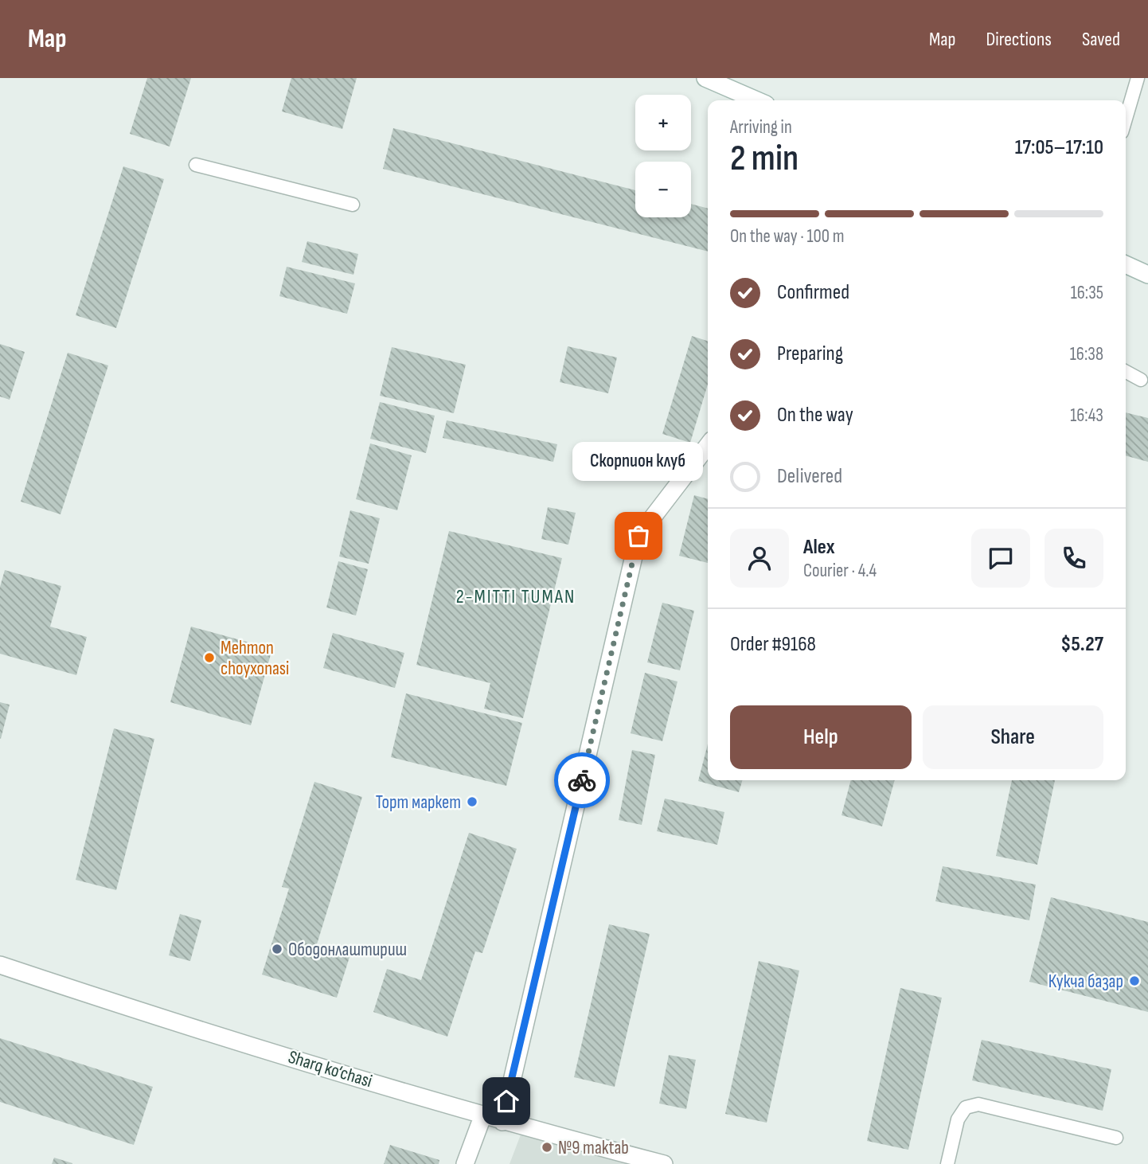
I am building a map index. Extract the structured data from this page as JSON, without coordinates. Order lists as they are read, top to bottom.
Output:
{
  "streets": {
    "street": ["Sharq ko‘chasi"]
  },
  "districts": ["2-MITTI TUMAN"],
  "places": [
    "Скорпион клуб",
    "Mehmon choyxonasi",
    "Торт маркет",
    "Ободонлаштириш",
    "Кукча базар",
    "№9 maktab"
  ],
  "page": {
    "header": "Map",
    "nav": ["Map", "Directions", "Saved"],
    "map_buttons": ["+", "−"],
    "heading": ["2 min", "Arriving in", "17:05–17:10"],
    "panel": [
      "Alex",
      "Courier · 4.4",
      "Order #9168",
      "$5.27"
    ],
    "bar": "On the way · 100 m",
    "list": [
      ["Confirmed", "16:35"],
      ["Preparing", "16:38"],
      ["On the way", "16:43"],
      "Delivered"
    ],
    "bubble": "Скорпион клуб",
    "buttons": ["Help", "Share"]
  }
}
